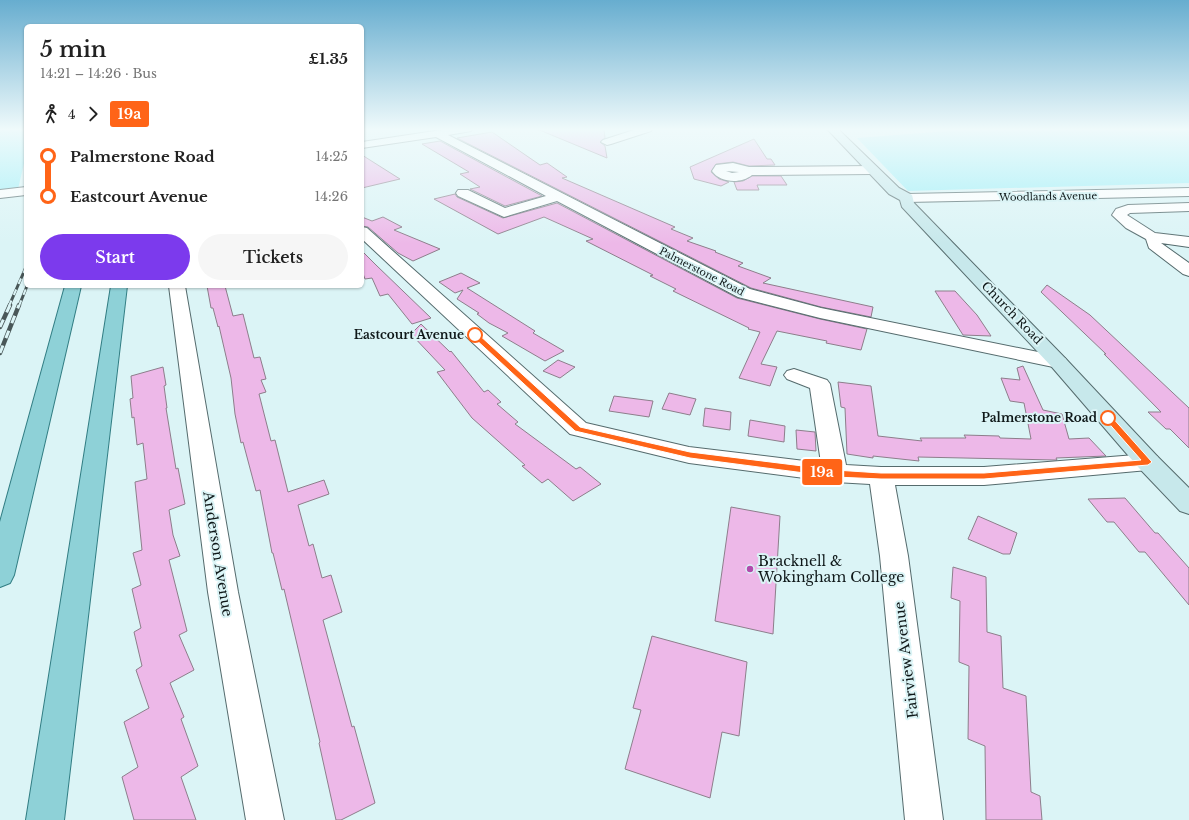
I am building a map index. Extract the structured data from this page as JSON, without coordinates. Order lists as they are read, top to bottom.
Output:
{
  "streets": {
    "main road": ["Church Road"],
    "street": [
      "Woodlands Avenue",
      "Palmerstone Road",
      "Anderson Avenue",
      "Fairview Avenue"
    ]
  },
  "crossings": [
    ["Woodlands Avenue", "Church Road"],
    ["Palmerstone Road", "Church Road"]
  ],
  "places": ["Eastcourt Avenue", "Palmerstone Road", "Bracknell & Wokingham College"],
  "lines": ["bus line 19a"],
  "page": {
    "on_map": "19a",
    "heading": ["5 min", "14:21 – 14:26 · Bus", "£1.35"],
    "legs": ["4", "19a"],
    "list": [
      {
        "name": "Palmerstone Road",
        "value": "14:25"
      },
      {
        "name": "Eastcourt Avenue",
        "value": "14:26"
      }
    ],
    "buttons": ["Start", "Tickets"]
  }
}
